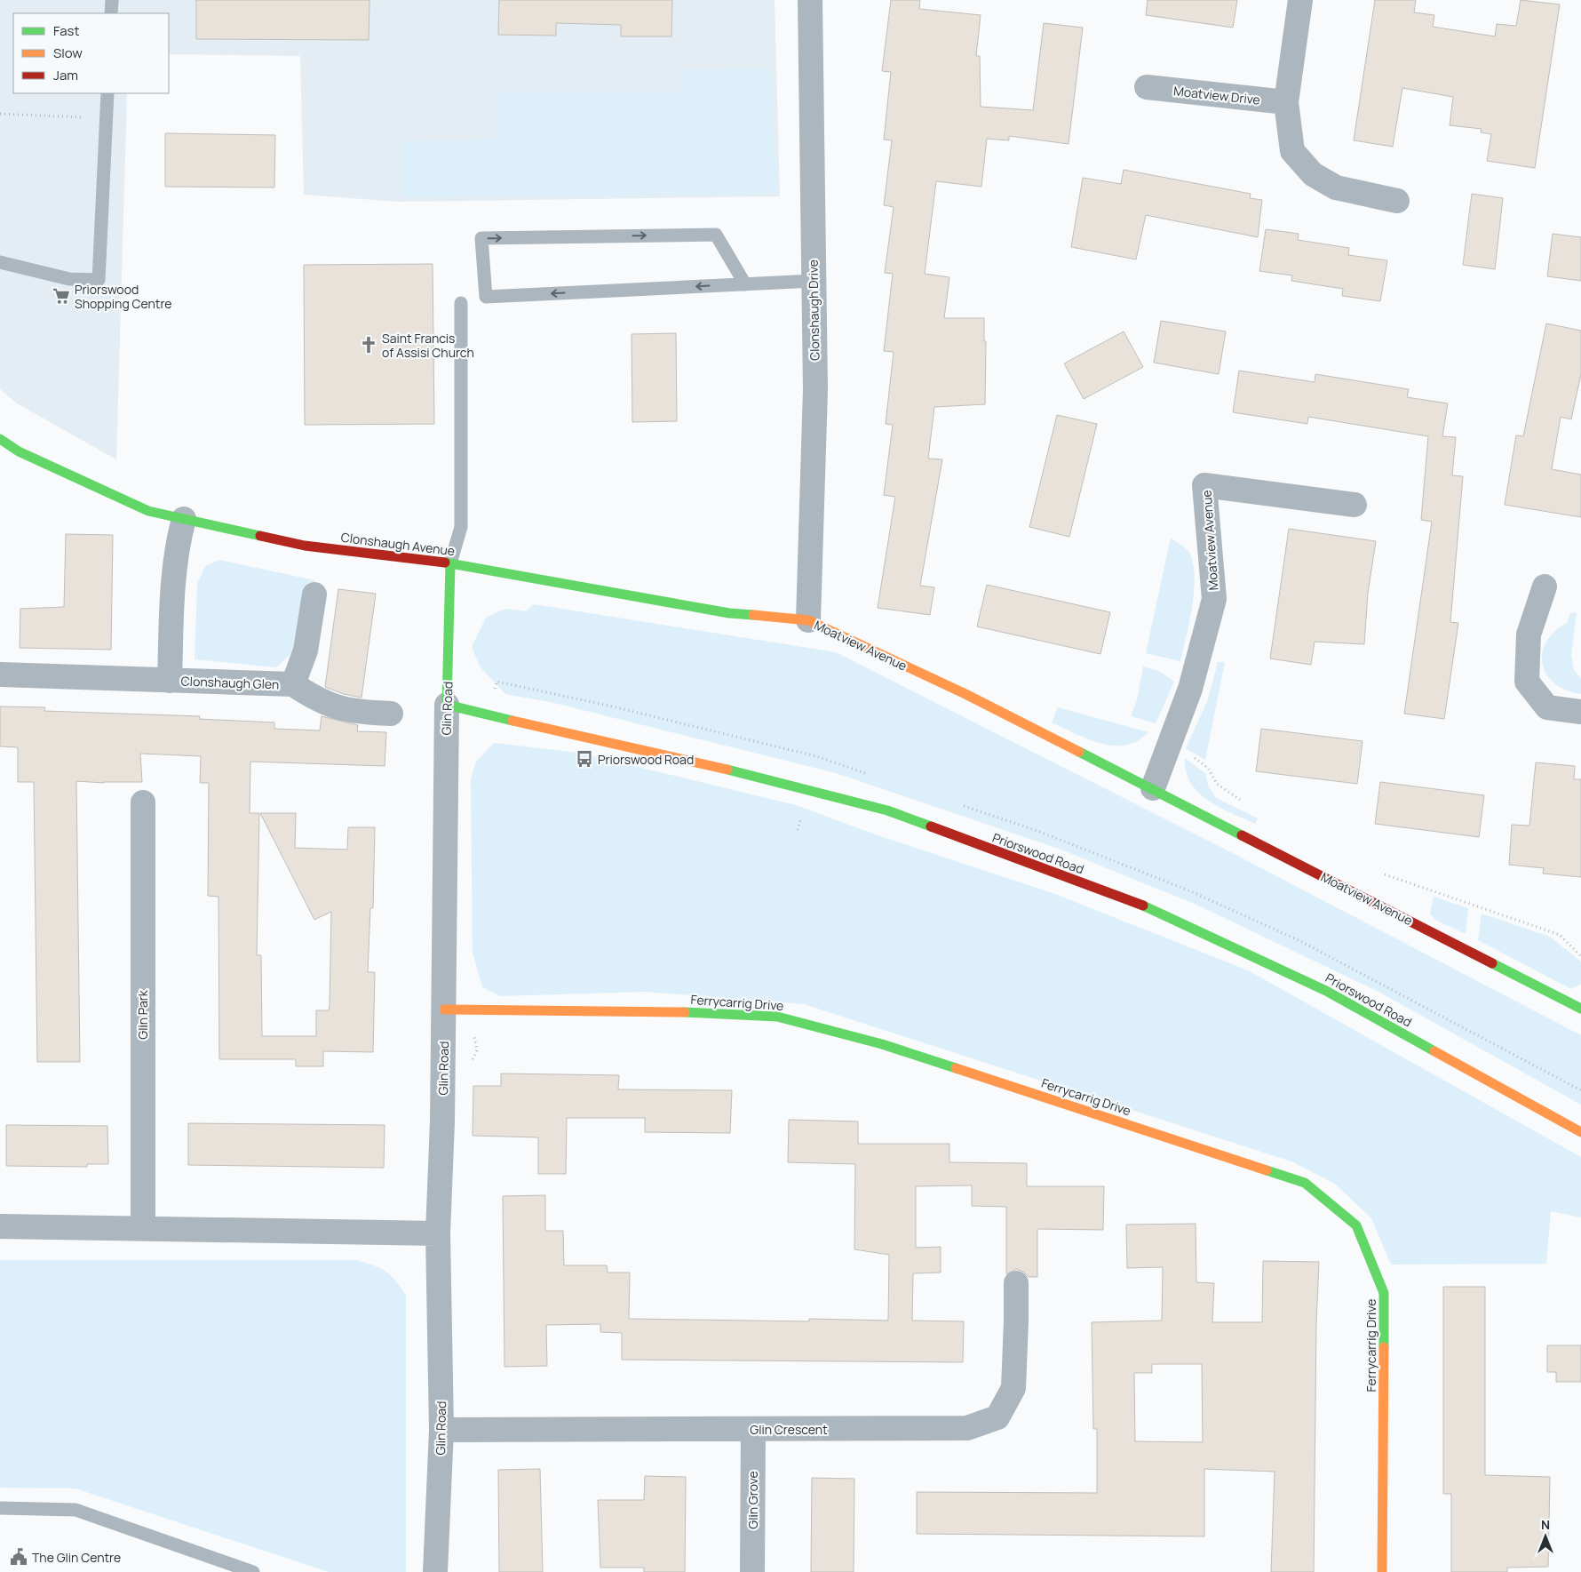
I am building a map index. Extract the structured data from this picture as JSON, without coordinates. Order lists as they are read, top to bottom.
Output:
{
  "streets": {
    "street": [
      "Moatview Drive",
      "Clonshaugh Drive",
      "Moatview Avenue",
      "Clonshaugh Avenue",
      "Clonshaugh Glen",
      "Glin Road",
      "Priorswood Road",
      "Ferrycarrig Drive",
      "Glin Park",
      "Glin Crescent",
      "Glin Grove"
    ]
  },
  "crossings": [
    ["Clonshaugh Drive", "Moatview Avenue"],
    ["Clonshaugh Drive", "Clonshaugh Avenue"],
    ["Moatview Avenue", "Clonshaugh Avenue"],
    ["Clonshaugh Avenue", "Clonshaugh Glen"],
    ["Clonshaugh Avenue", "Glin Road"],
    ["Glin Road", "Priorswood Road"],
    ["Glin Road", "Ferrycarrig Drive"],
    ["Glin Road", "Glin Crescent"],
    ["Glin Crescent", "Glin Grove"]
  ],
  "places": {
    "supermarket": ["Priorswood Shopping Centre"],
    "church": ["Saint Francis of Assisi Church"],
    "bus stop": ["Priorswood Road"],
    "public building": ["The Glin Centre"]
  },
  "legend": ["Fast", "Slow", "Jam"],
  "north": "top"
}
